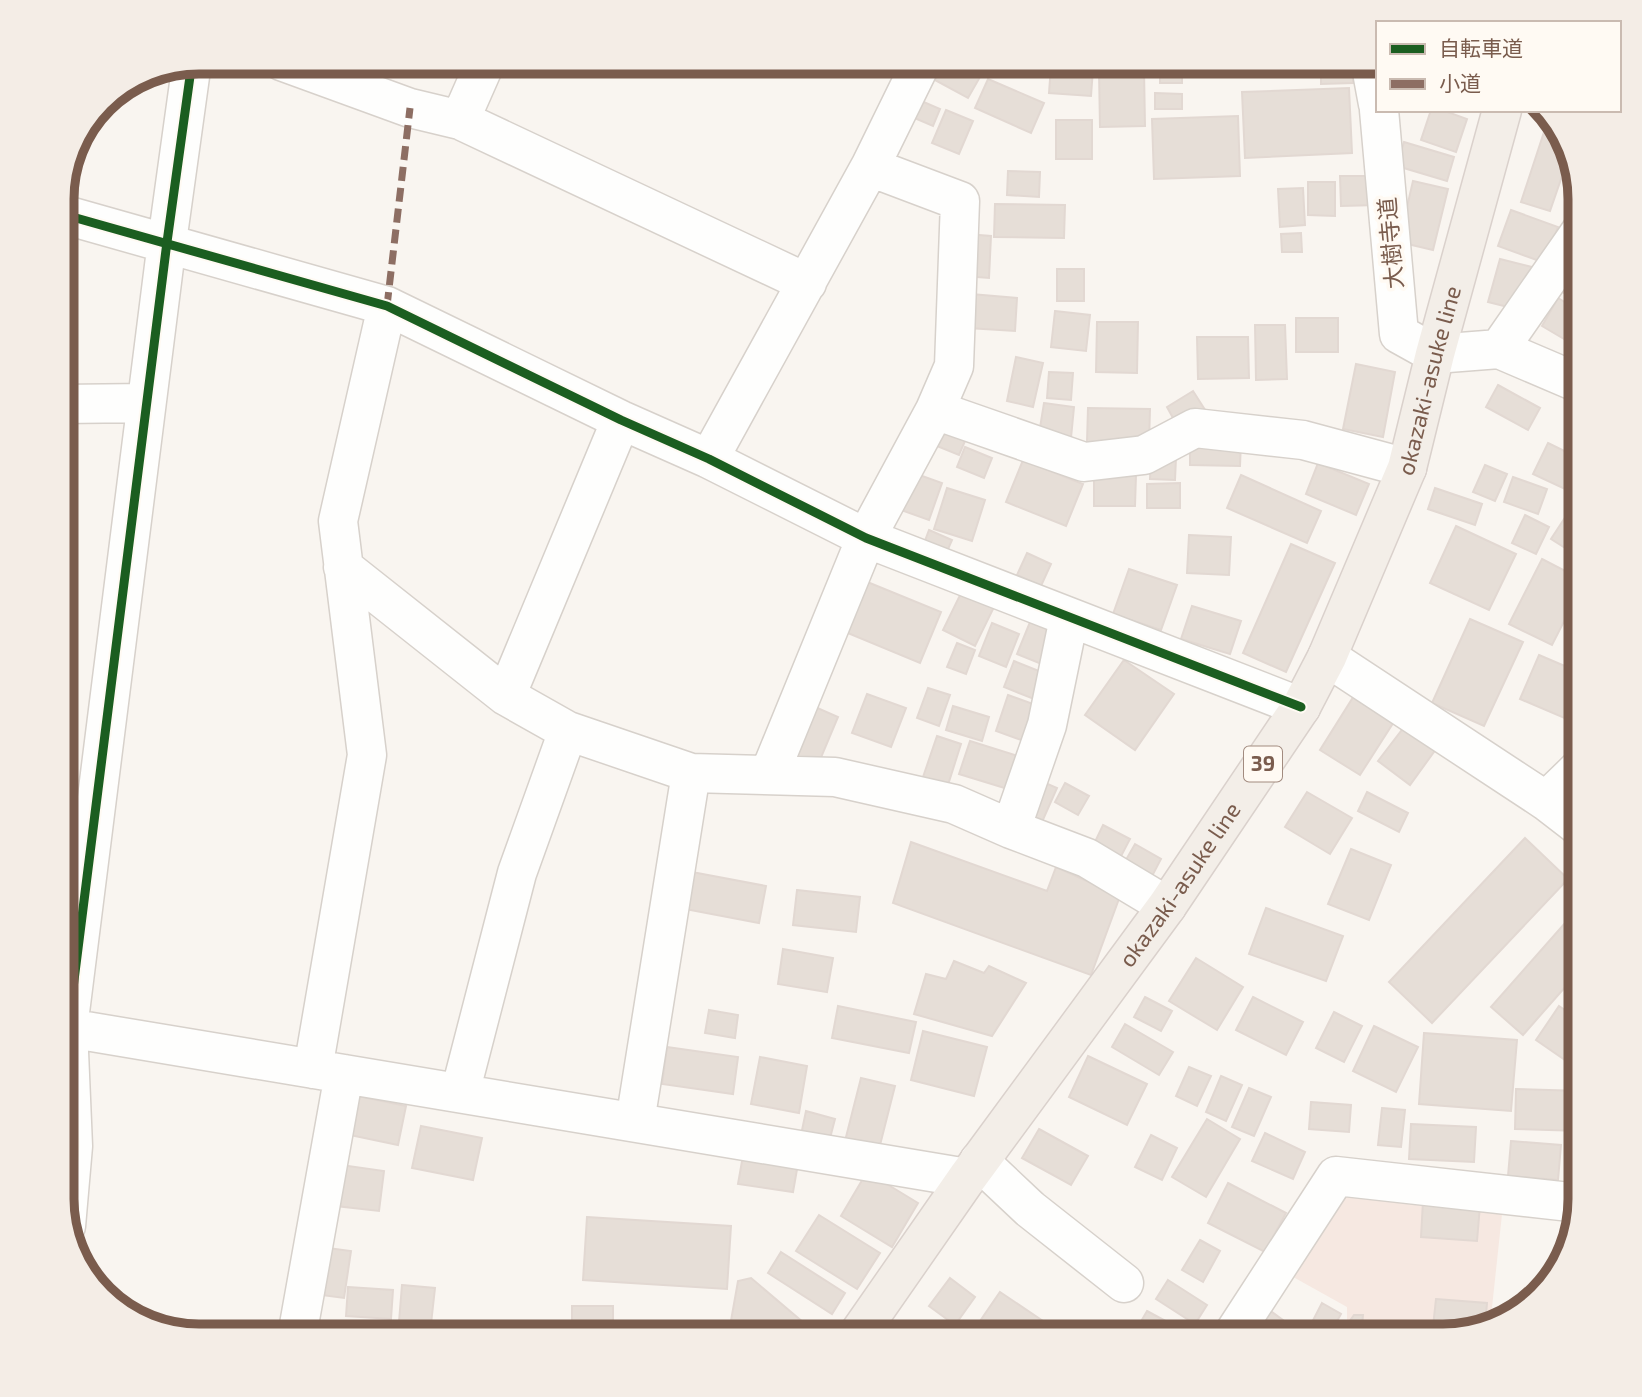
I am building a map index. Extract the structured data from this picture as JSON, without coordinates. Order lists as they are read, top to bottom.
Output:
{
  "streets": {
    "main road": ["okazaki-asuke line", "39"],
    "street": ["大樹寺道"]
  },
  "crossings": [
    ["大樹寺道", "okazaki-asuke line"]
  ],
  "legend": ["自転車道", "小道"]
}
